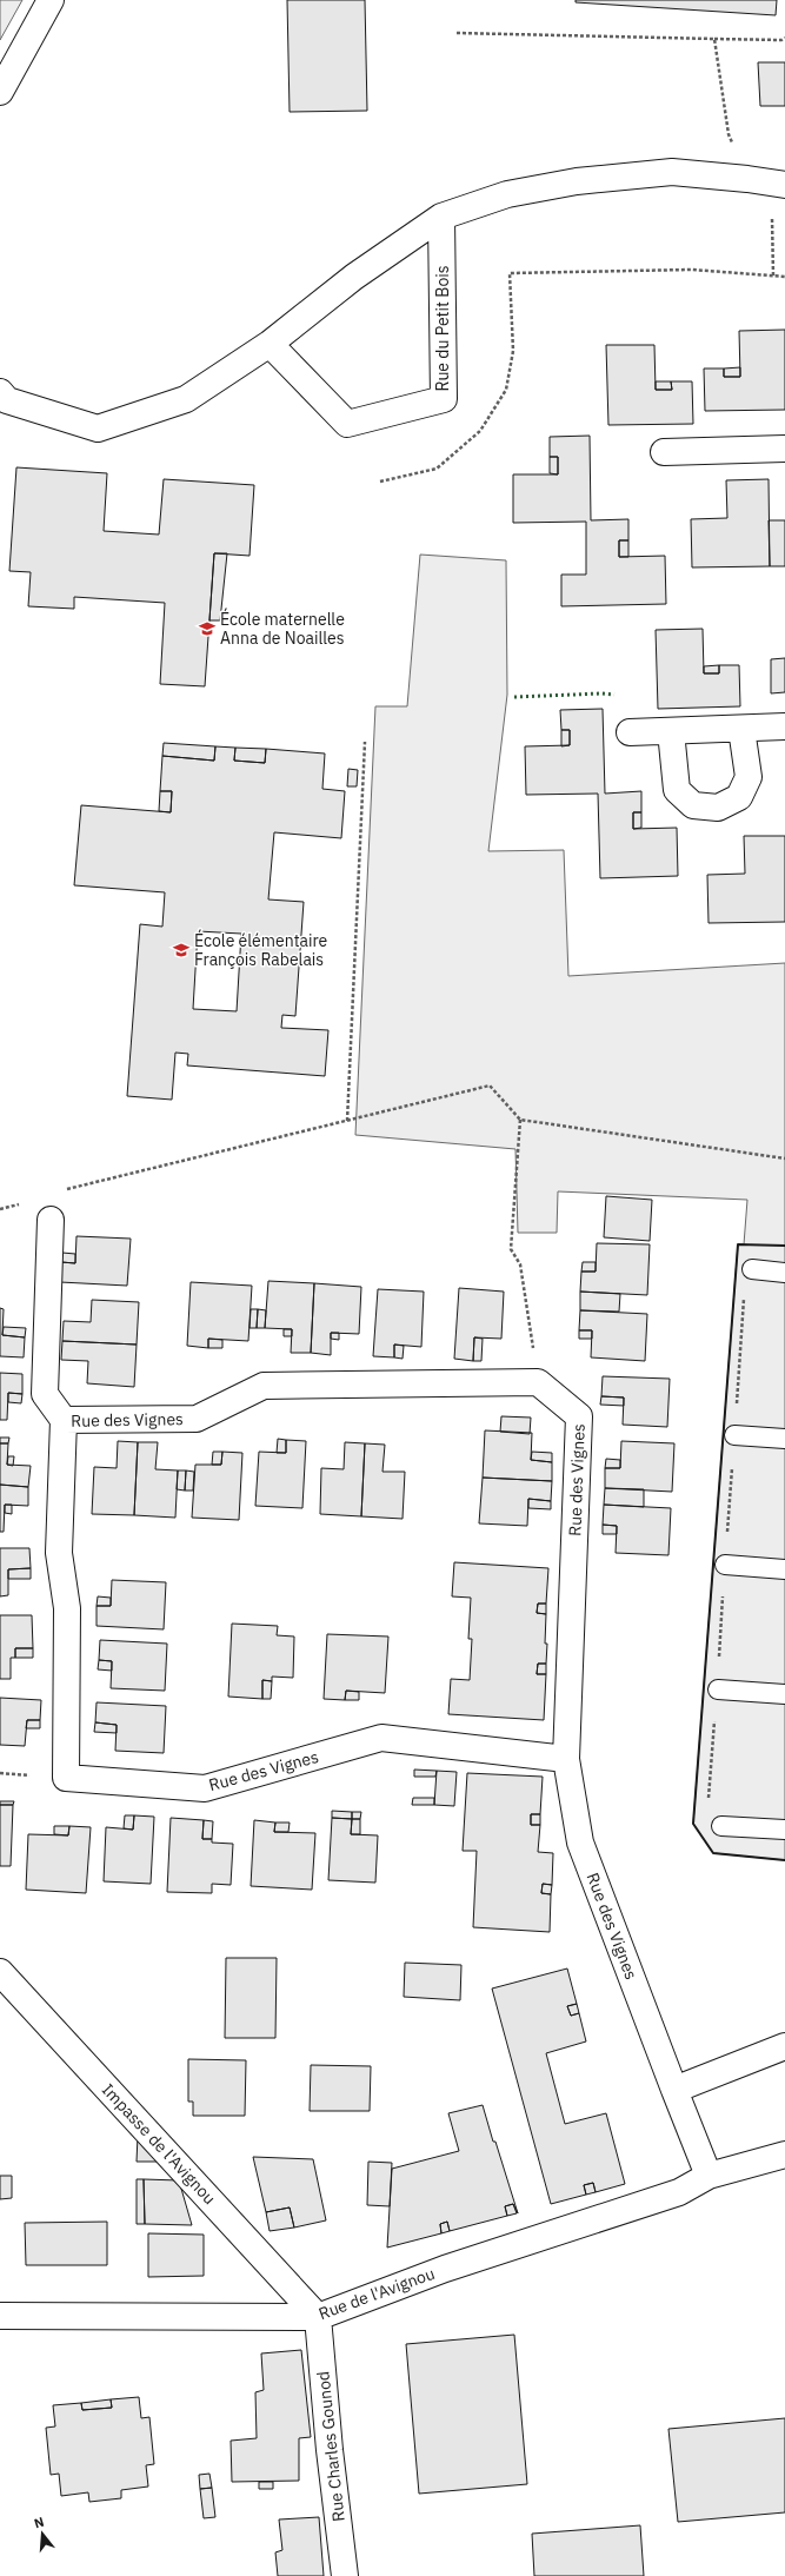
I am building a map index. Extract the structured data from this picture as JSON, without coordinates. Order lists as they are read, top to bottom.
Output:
{
  "streets": {
    "street": [
      "Rue du Petit Bois",
      "Rue des Vignes",
      "Impasse de l'Avignou",
      "Rue de l'Avignou",
      "Rue Charles Gounod"
    ]
  },
  "crossings": [
    ["Impasse de l'Avignou", "Rue de l'Avignou"],
    ["Impasse de l'Avignou", "Rue Charles Gounod"],
    ["Rue de l'Avignou", "Rue Charles Gounod"]
  ],
  "places": {
    "school or university": ["École maternelle Anna de Noailles", "École élémentaire François Rabelais"]
  },
  "north": "top"
}
